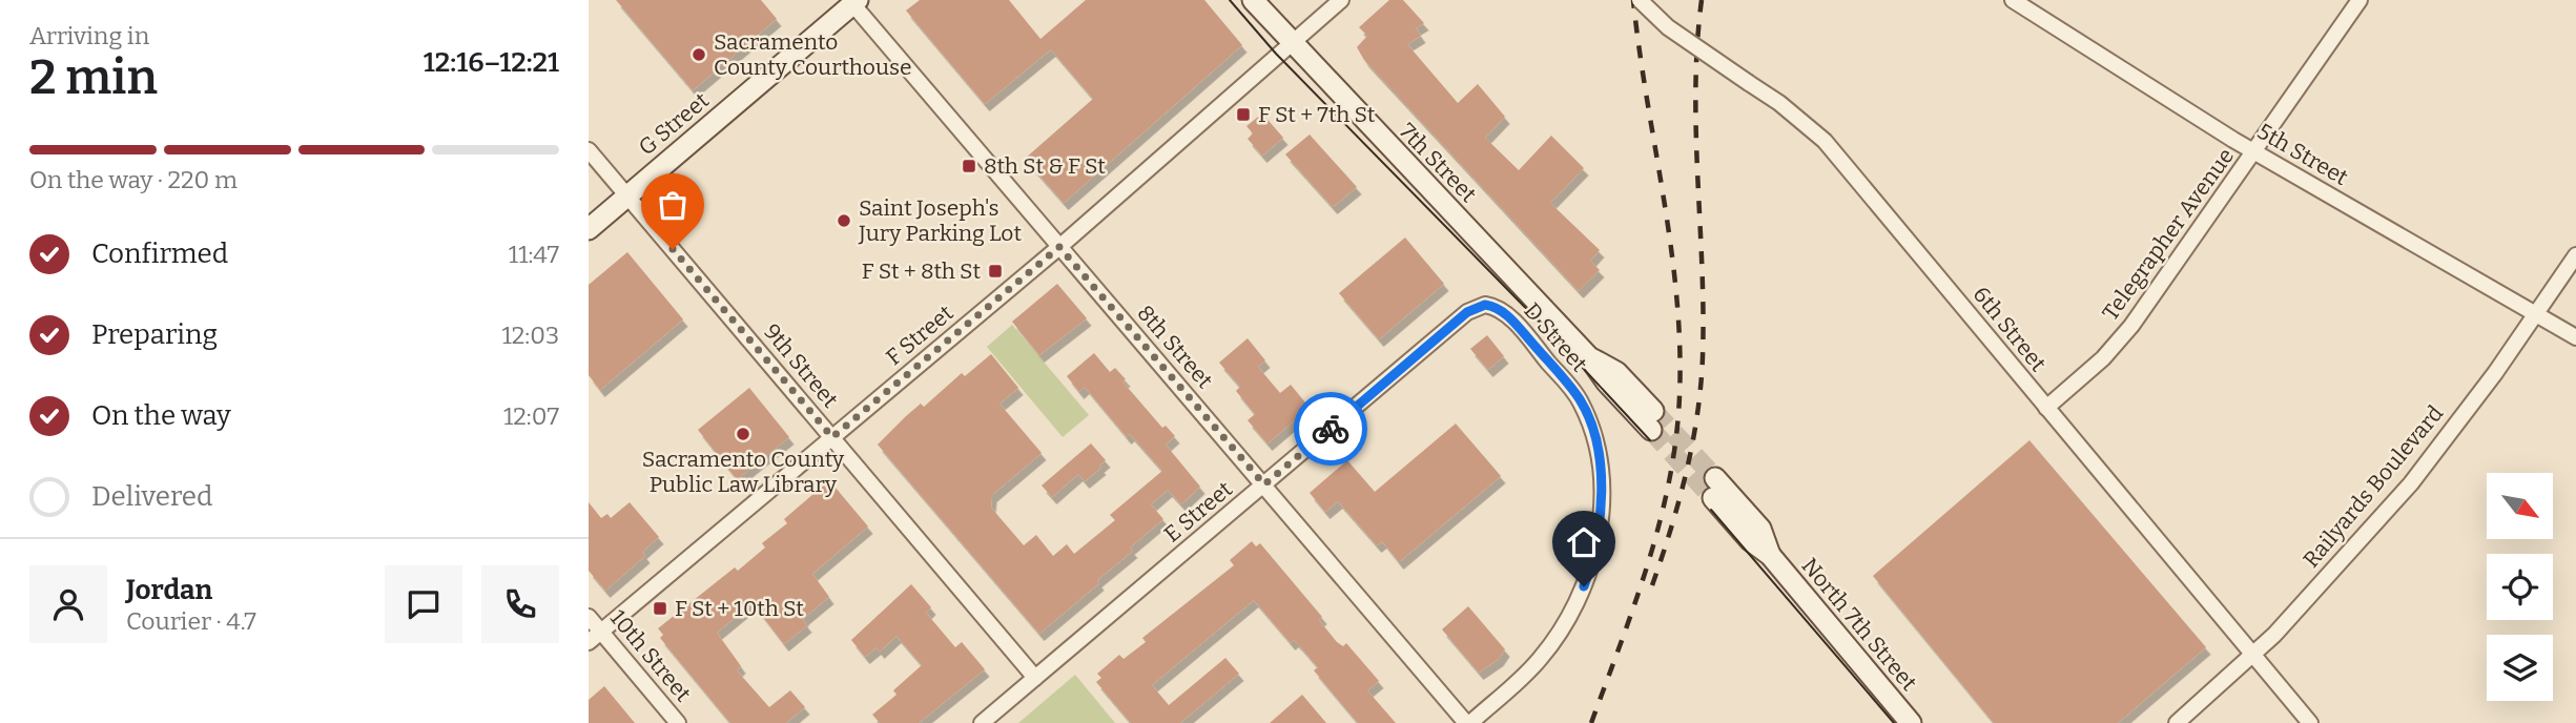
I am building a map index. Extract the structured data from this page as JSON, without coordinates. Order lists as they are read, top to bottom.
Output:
{
  "streets": {
    "main road": ["G Street", "7th Street", "North 7th Street"],
    "street": [
      "5th Street",
      "Telegrapher Avenue",
      "6th Street",
      "F Street",
      "D Street",
      "8th Street",
      "9th Street",
      "Railyards Boulevard",
      "E Street",
      "10th Street"
    ]
  },
  "crossings": [
    ["G Street", "8th Street"],
    ["G Street", "9th Street"],
    ["5th Street", "Telegrapher Avenue"],
    ["5th Street", "Railyards Boulevard"],
    ["7th Street", "F Street"],
    ["Telegrapher Avenue", "6th Street"],
    ["6th Street", "Railyards Boulevard"],
    ["F Street", "8th Street"],
    ["F Street", "9th Street"],
    ["F Street", "10th Street"],
    ["D Street", "8th Street"],
    ["D Street", "E Street"],
    ["8th Street", "E Street"],
    ["9th Street", "E Street"]
  ],
  "places": {
    "other": ["Sacramento County Courthouse", "Saint Joseph's Jury Parking Lot", "Sacramento County Public Law Library"],
    "transit": [
      "F St + 7th St",
      "8th St & F St",
      "F St + 8th St",
      "F St + 10th St"
    ]
  },
  "north": "bottom right",
  "page": {
    "heading": ["2 min", "Arriving in", "12:16–12:21"],
    "panel": ["Jordan", "Courier · 4.7"],
    "bar": "On the way · 220 m",
    "list": [
      ["Confirmed", "11:47"],
      ["Preparing", "12:03"],
      ["On the way", "12:07"],
      "Delivered"
    ]
  }
}
